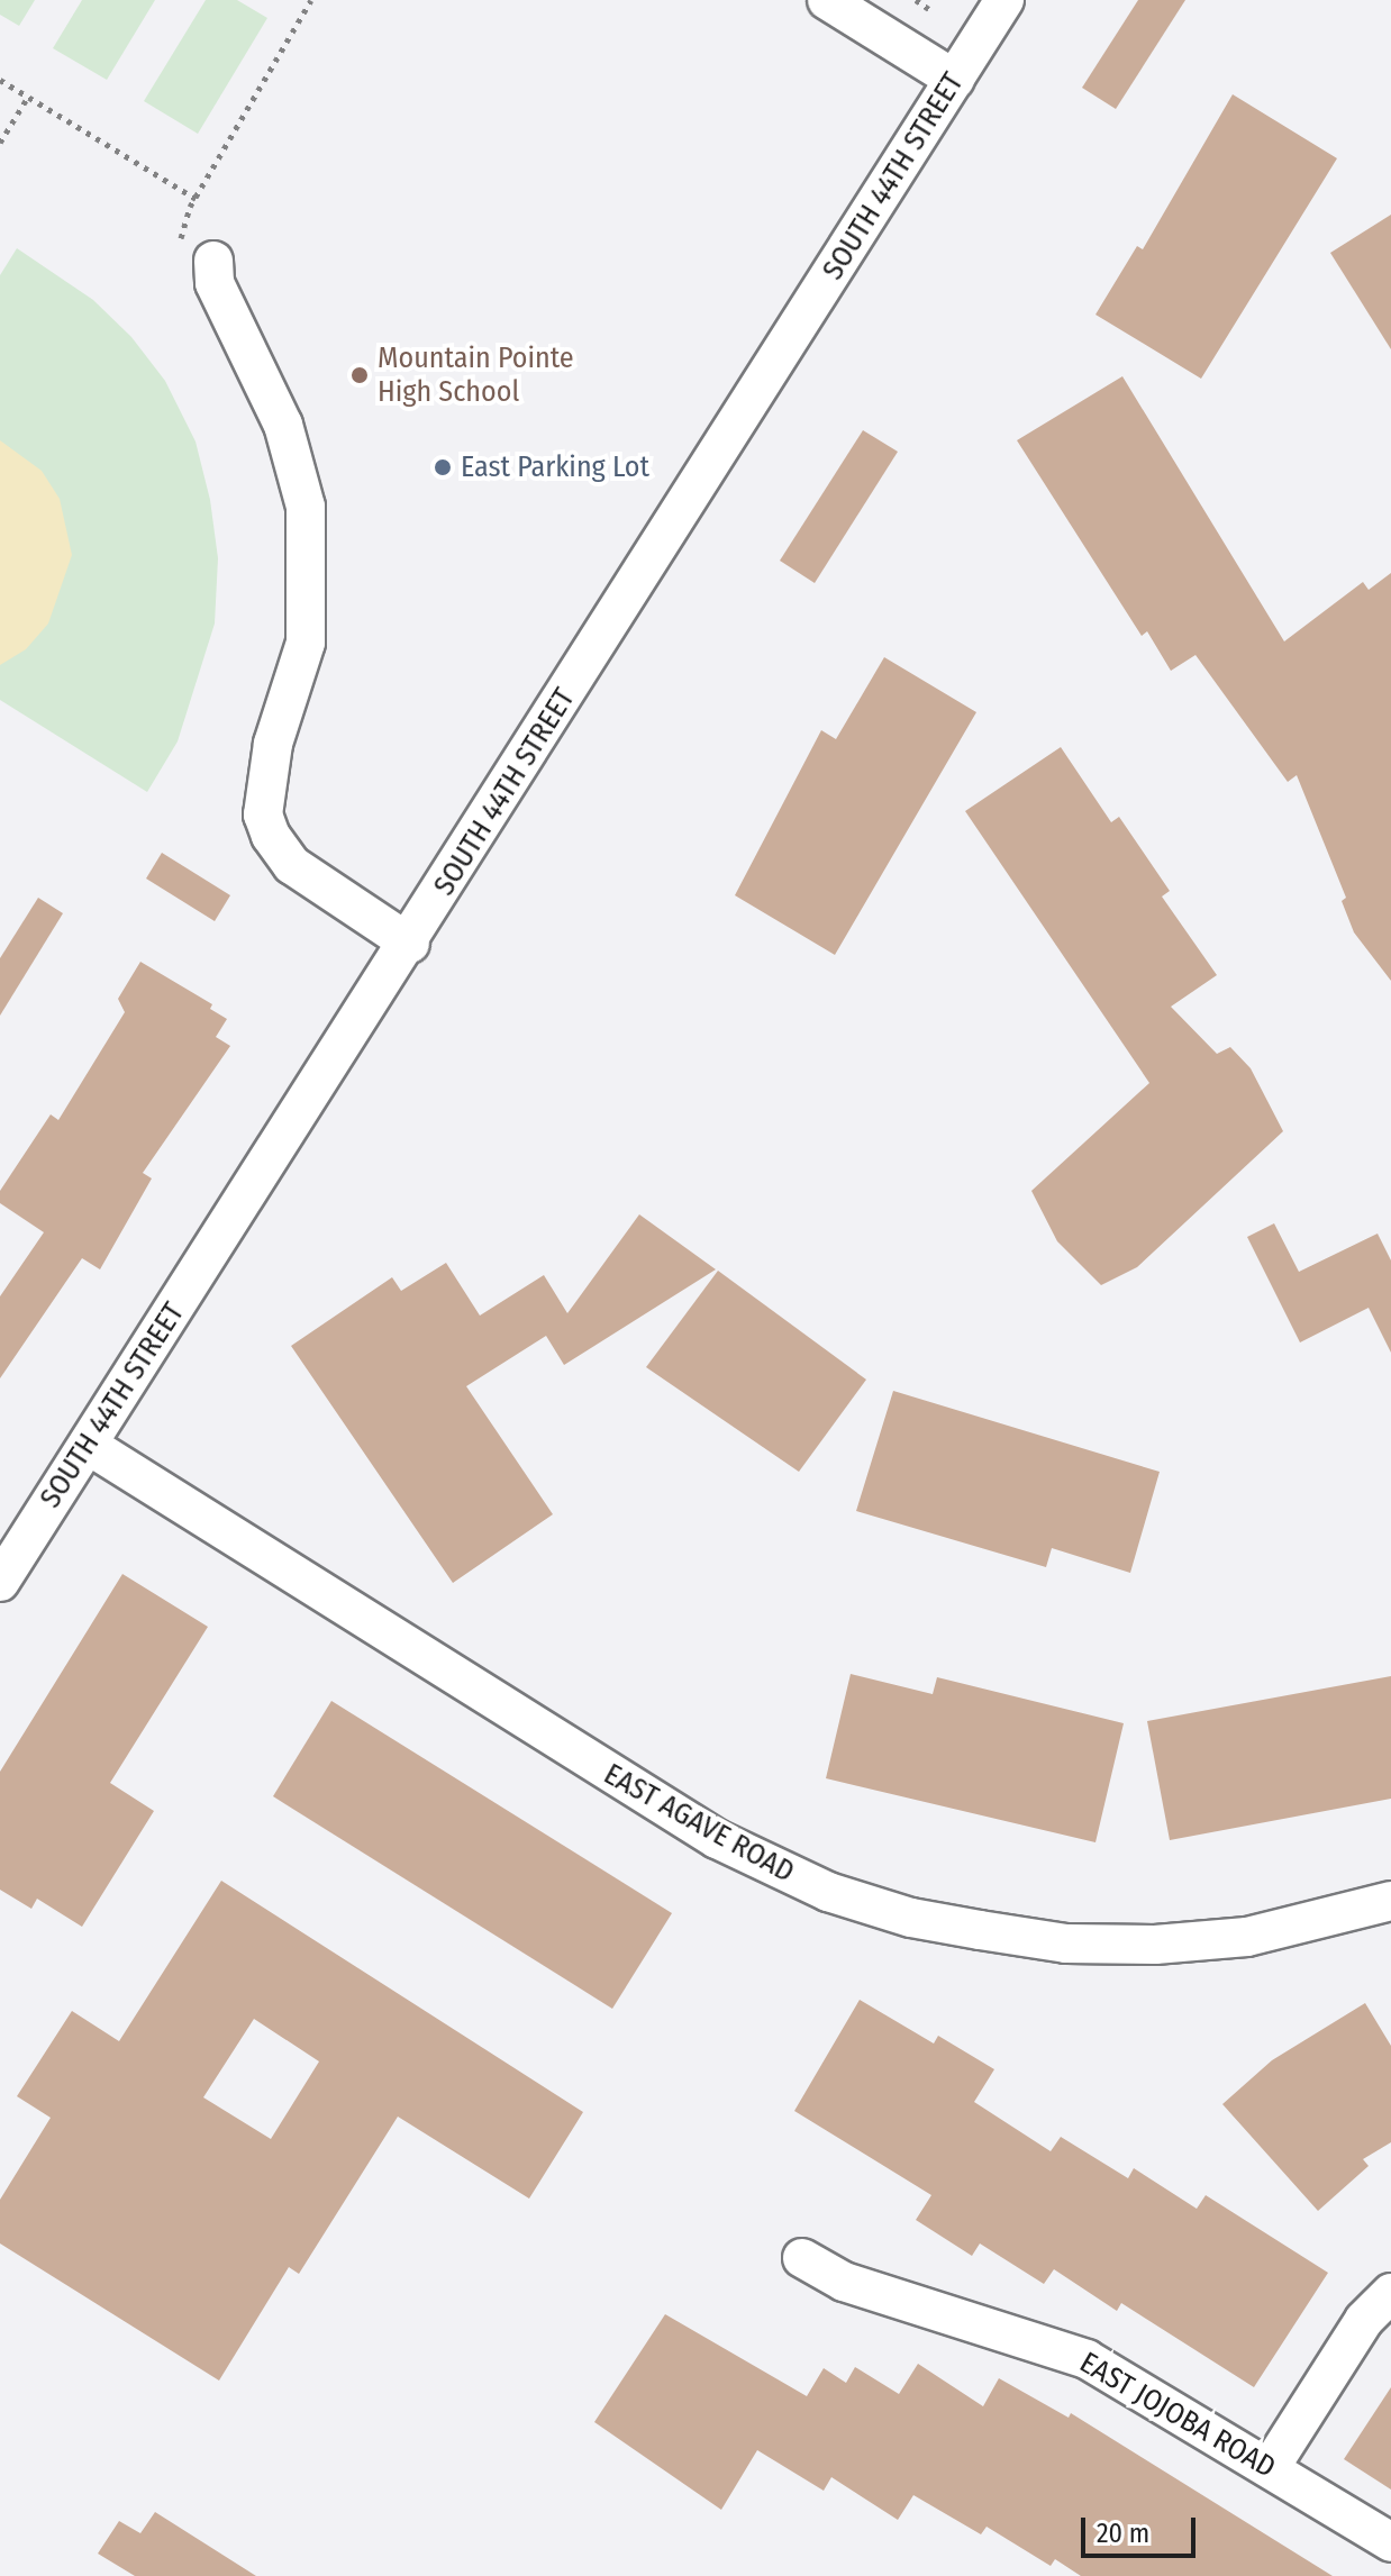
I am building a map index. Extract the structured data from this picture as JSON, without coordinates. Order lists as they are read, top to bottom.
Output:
{
  "streets": {
    "street": ["SOUTH 44TH STREET", "EAST AGAVE ROAD", "EAST JOJOBA ROAD"]
  },
  "crossings": [
    ["SOUTH 44TH STREET", "EAST AGAVE ROAD"]
  ],
  "places": ["Mountain Pointe High School", "East Parking Lot"],
  "scale_bar": "20 m"
}
